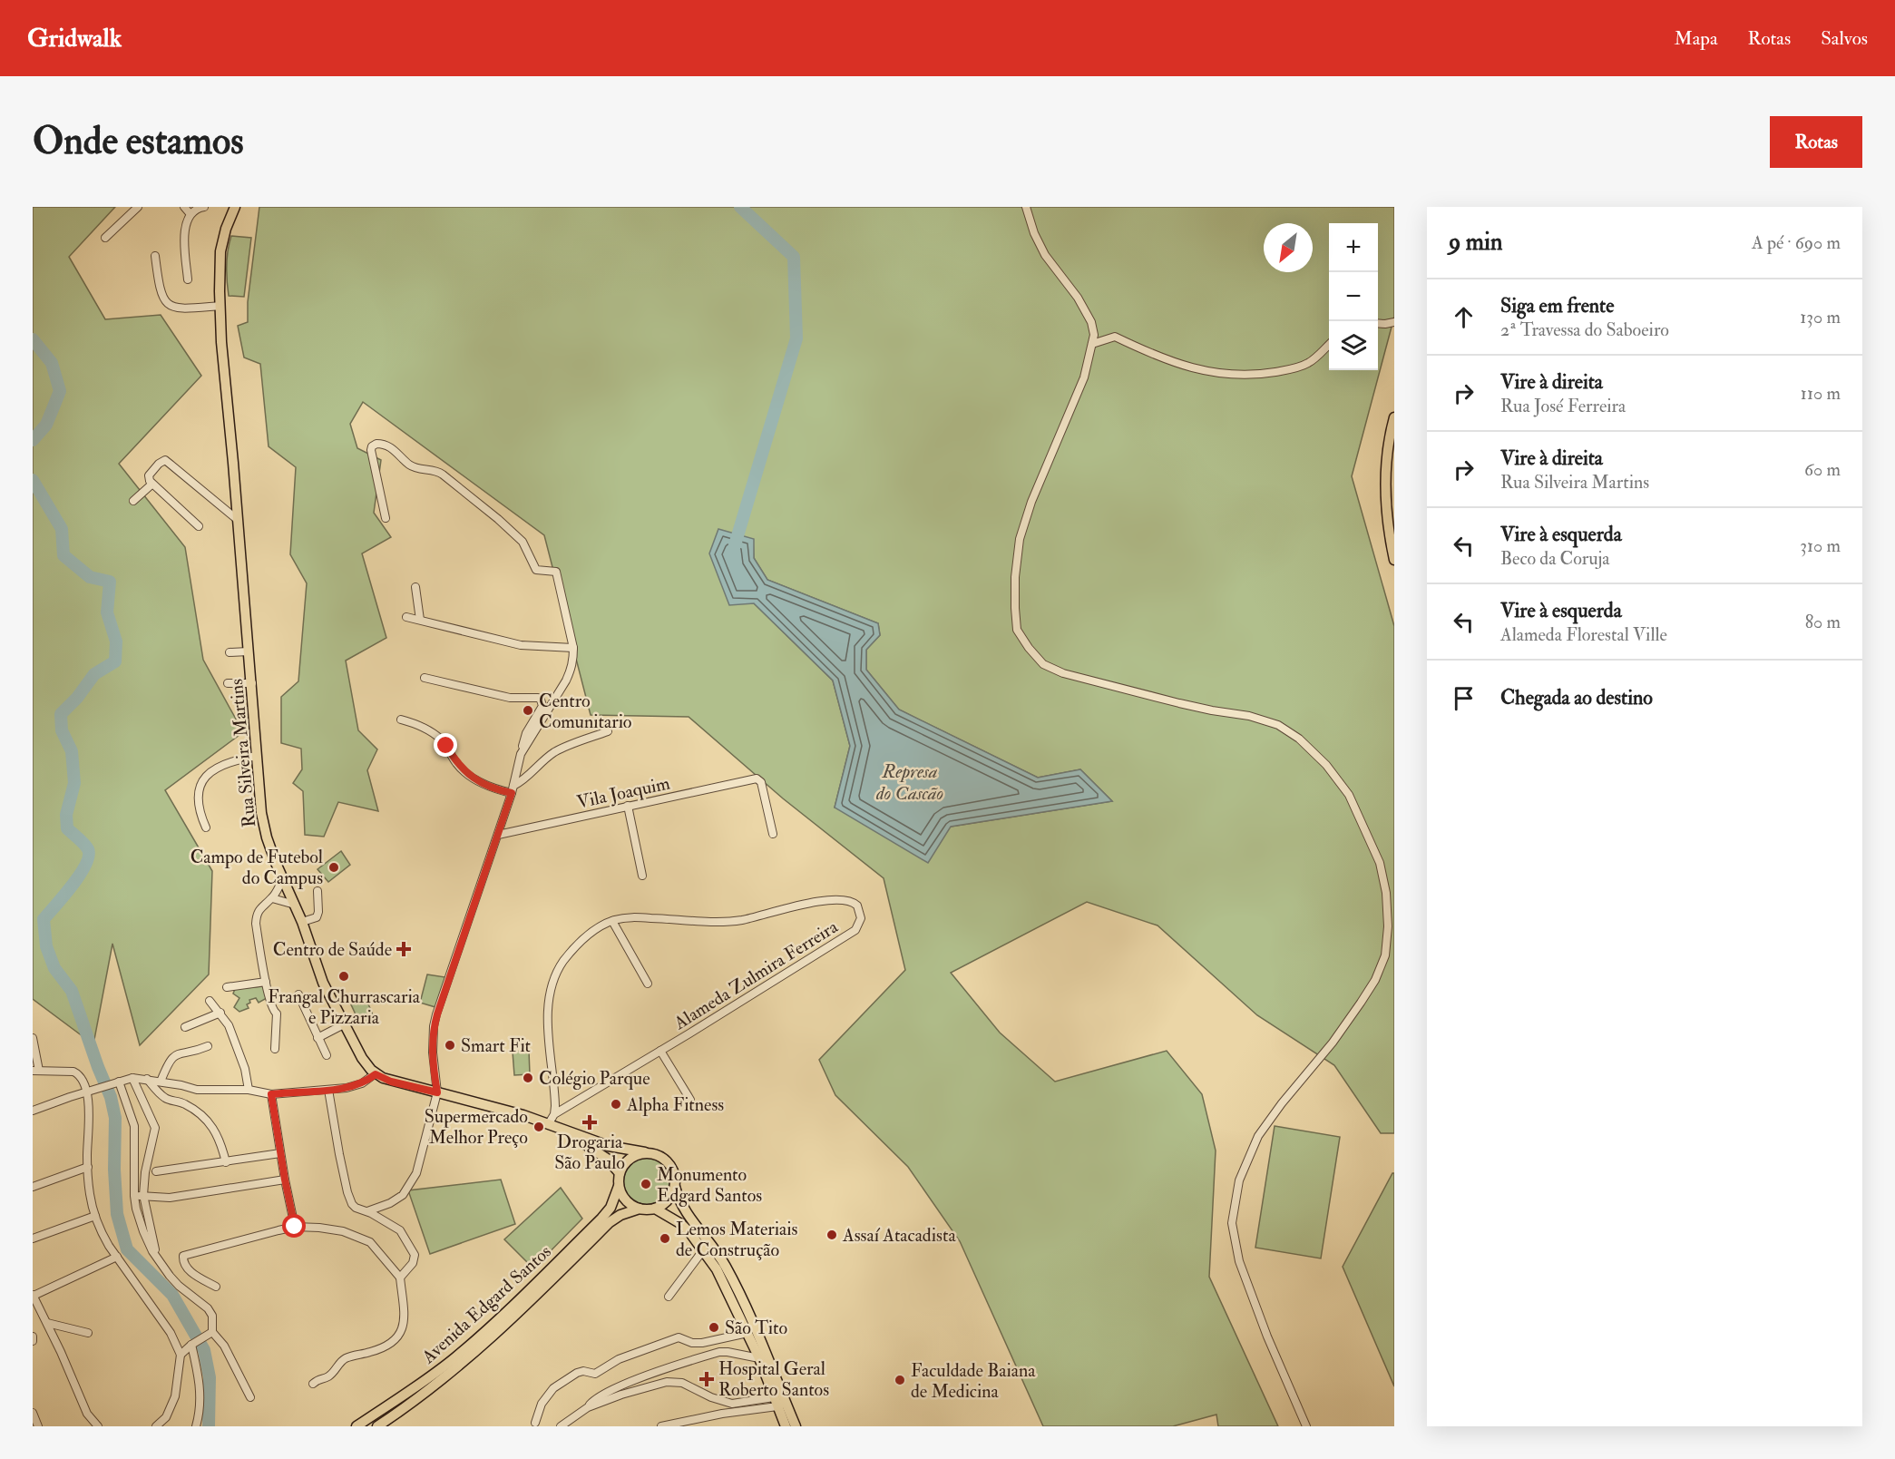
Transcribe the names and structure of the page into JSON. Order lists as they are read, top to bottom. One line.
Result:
{"streets":{"main road":["Rua Silveira Martins","Avenida Edgard Santos"],"street":["Vila Joaquim","Alameda Zulmira Ferreira"]},"water":["Represa do Cascão"],"places":{"other":["Centro Comunitario","Campo de Futebol do Campus","Frangal Churrascaria e Pizzaria","Smart Fit","Colégio Parque","Alpha Fitness","Supermercado Melhor Preço","Monumento Edgard Santos","Assaí Atacadista","Lemos Materiais de Construção","São Tito","Faculdade Baiana de Medicina"],"health":["Centro de Saúde","Drogaria São Paulo","Hospital Geral Roberto Santos"]},"north":"bottom left","page":{"header":"Gridwalk","nav":["Mapa","Rotas","Salvos"],"buttons":"Rotas","title":"Onde estamos","heading":["9 min","A pé · 690 m"],"map_buttons":["+","−"],"list":[["Siga em frente","2ª Travessa do Saboeiro","130 m"],["Vire à direita","Rua José Ferreira","110 m"],["Vire à direita","Rua Silveira Martins","60 m"],["Vire à esquerda","Beco da Coruja","310 m"],["Vire à esquerda","Alameda Florestal Ville","80 m"],"Chegada ao destino"]}}
